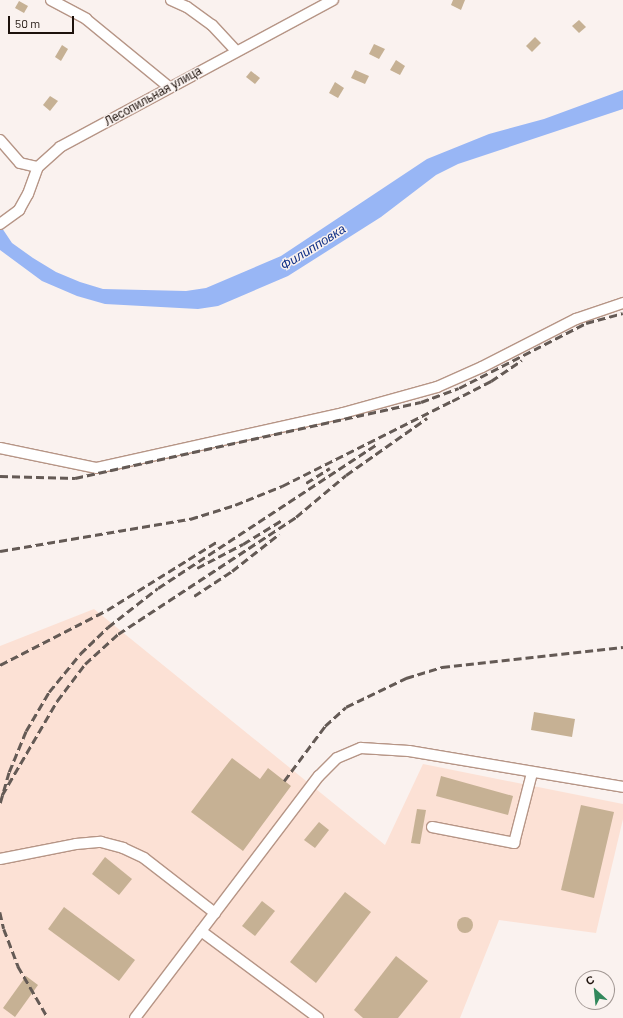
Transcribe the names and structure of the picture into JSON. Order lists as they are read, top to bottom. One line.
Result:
{"streets":{"street":["Лесопильная улица"]},"water":["Филипповка"],"scale_bar":"50 m","north":"top left"}
